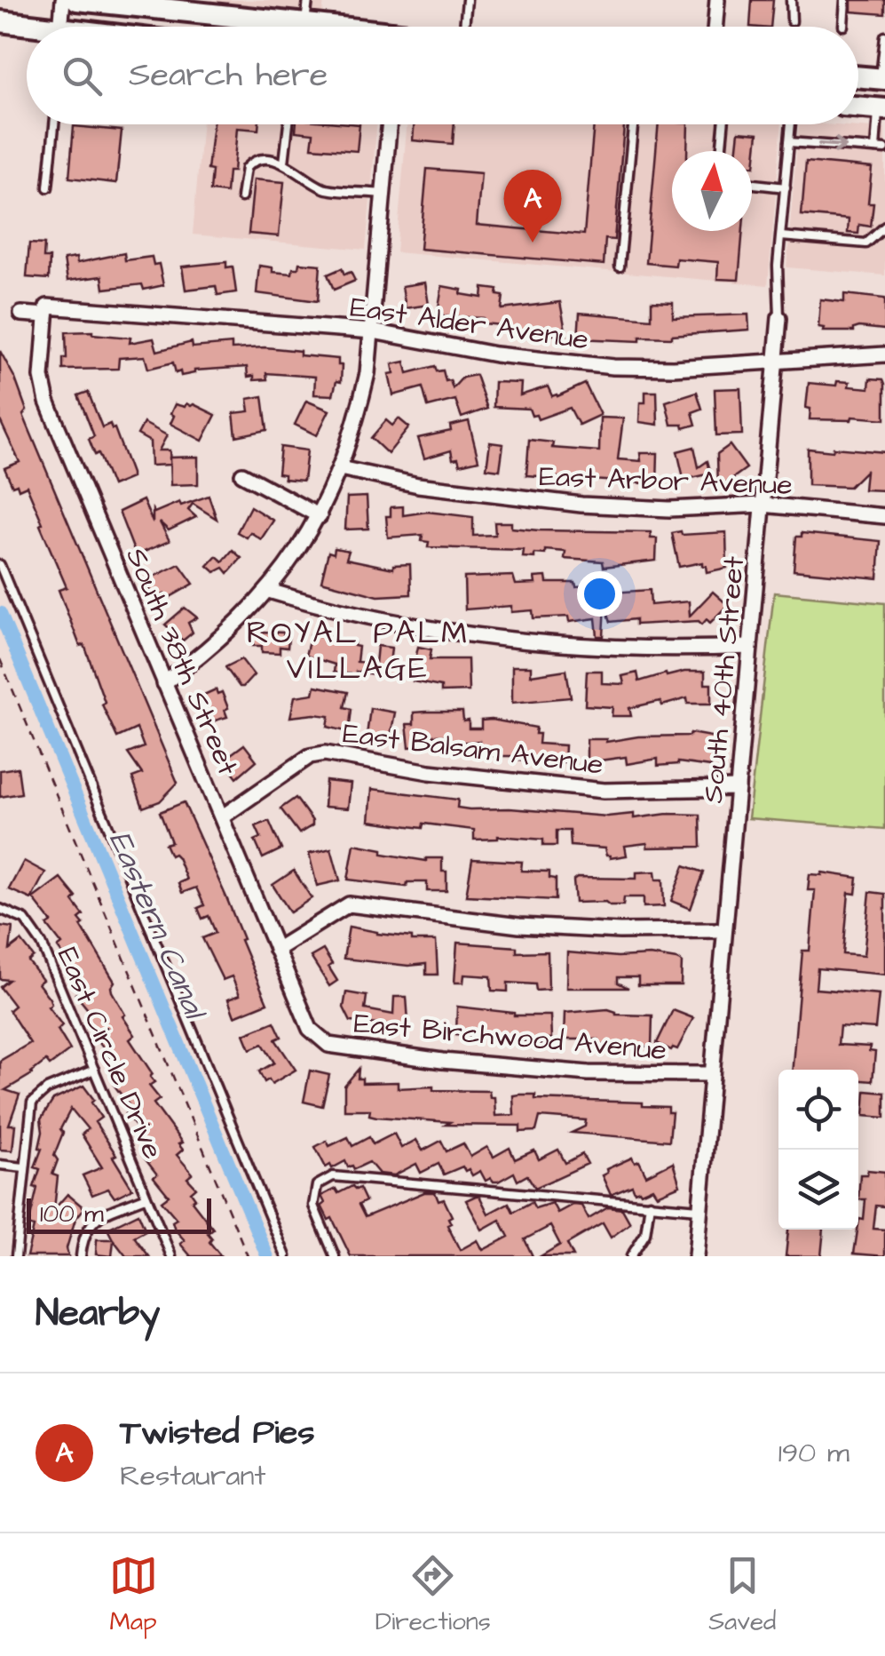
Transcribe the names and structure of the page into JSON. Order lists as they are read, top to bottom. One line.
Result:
{"streets":{"street":["East Alder Avenue","East Arbor Avenue","South 38th Street","South 40th Street","East Balsam Avenue","East Birchwood Avenue"],"lane":["East Circle Drive"]},"crossings":[["East Alder Avenue","South 38th Street"],["East Alder Avenue","South 40th Street"],["East Arbor Avenue","South 40th Street"],["South 38th Street","East Balsam Avenue"],["South 38th Street","East Birchwood Avenue"],["South 40th Street","East Balsam Avenue"],["South 40th Street","East Birchwood Avenue"]],"districts":["ROYAL PALM VILLAGE"],"water":["Eastern Canal"],"scale_bar":"100 m","north":"top","page":{"search":"Search here","pins":"A","scale":"100 m","heading":"Nearby","list":[{"mark":"A","name":"Twisted Pies","note":"Restaurant","value":"190 m"}],"nav":["Map","Directions","Saved"]}}
